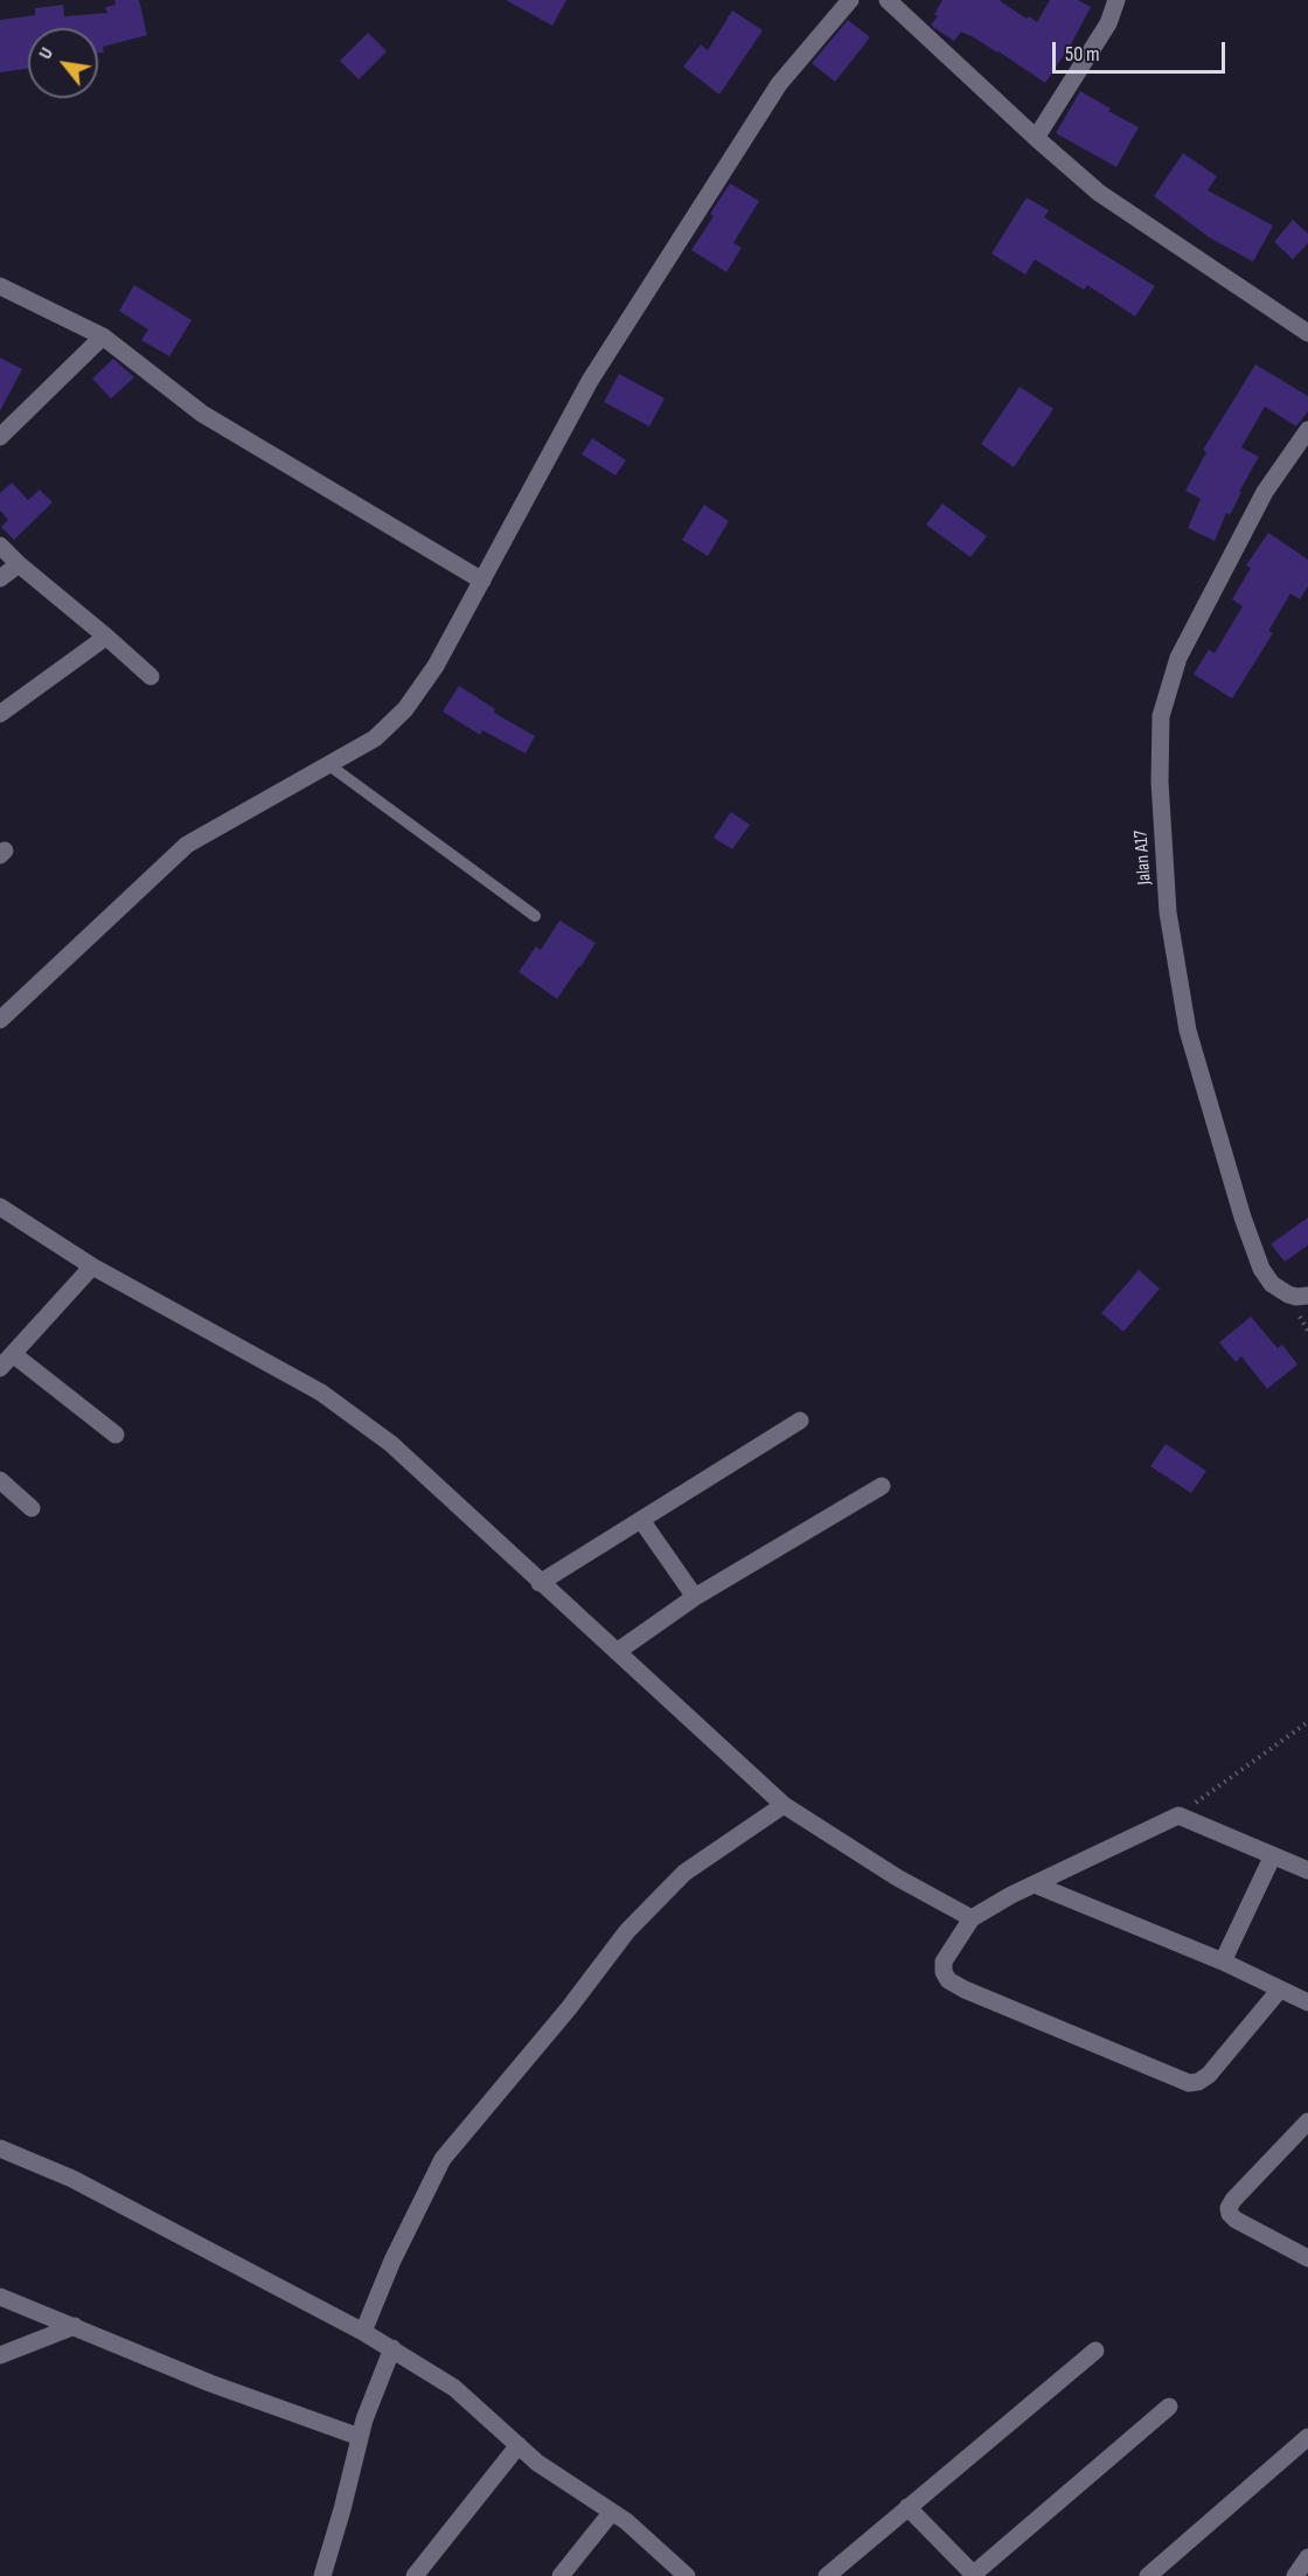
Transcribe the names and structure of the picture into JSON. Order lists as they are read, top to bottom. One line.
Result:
{"streets":{"street":["Jalan A17"]},"scale_bar":"50 m","north":"top left"}
